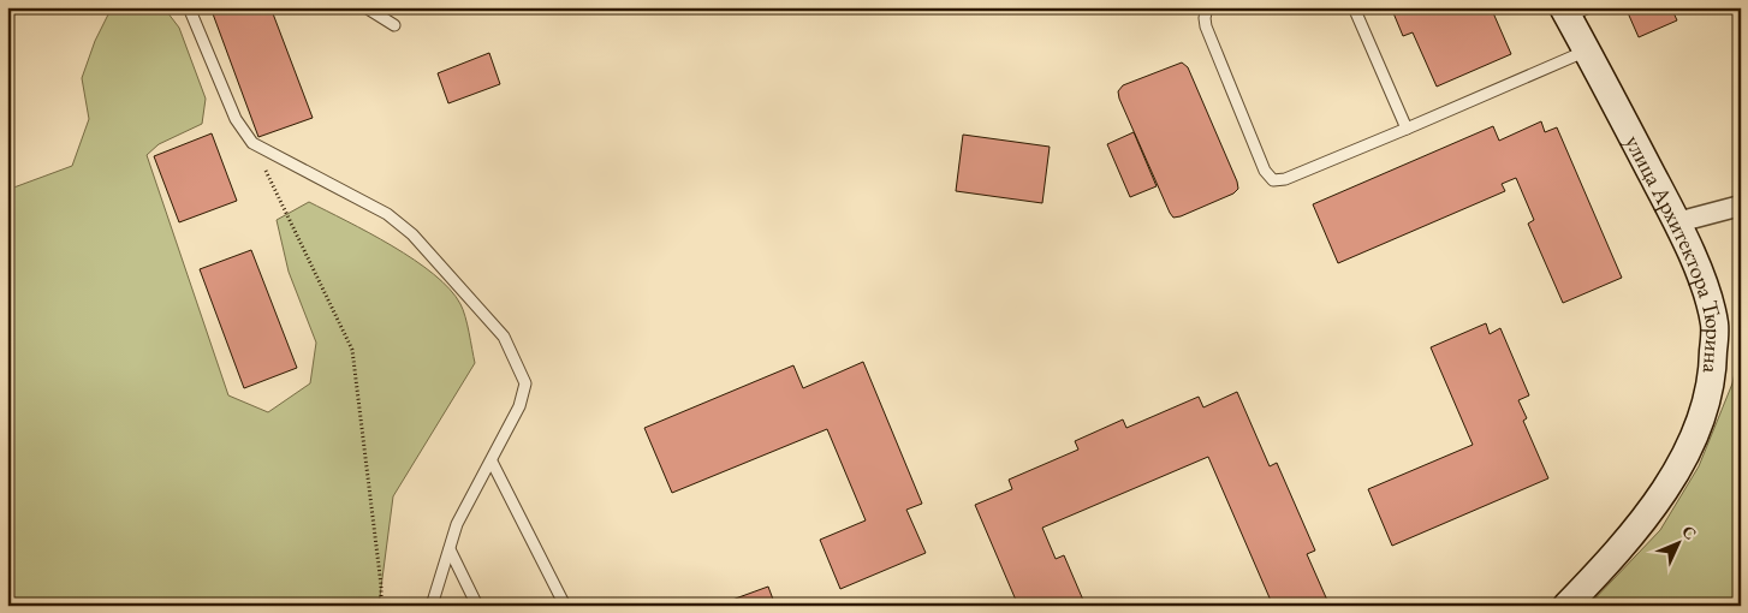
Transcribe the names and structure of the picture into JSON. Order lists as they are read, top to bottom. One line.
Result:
{"streets":{"street":["улица Архитектора Тюрина"]},"north":"top right"}
